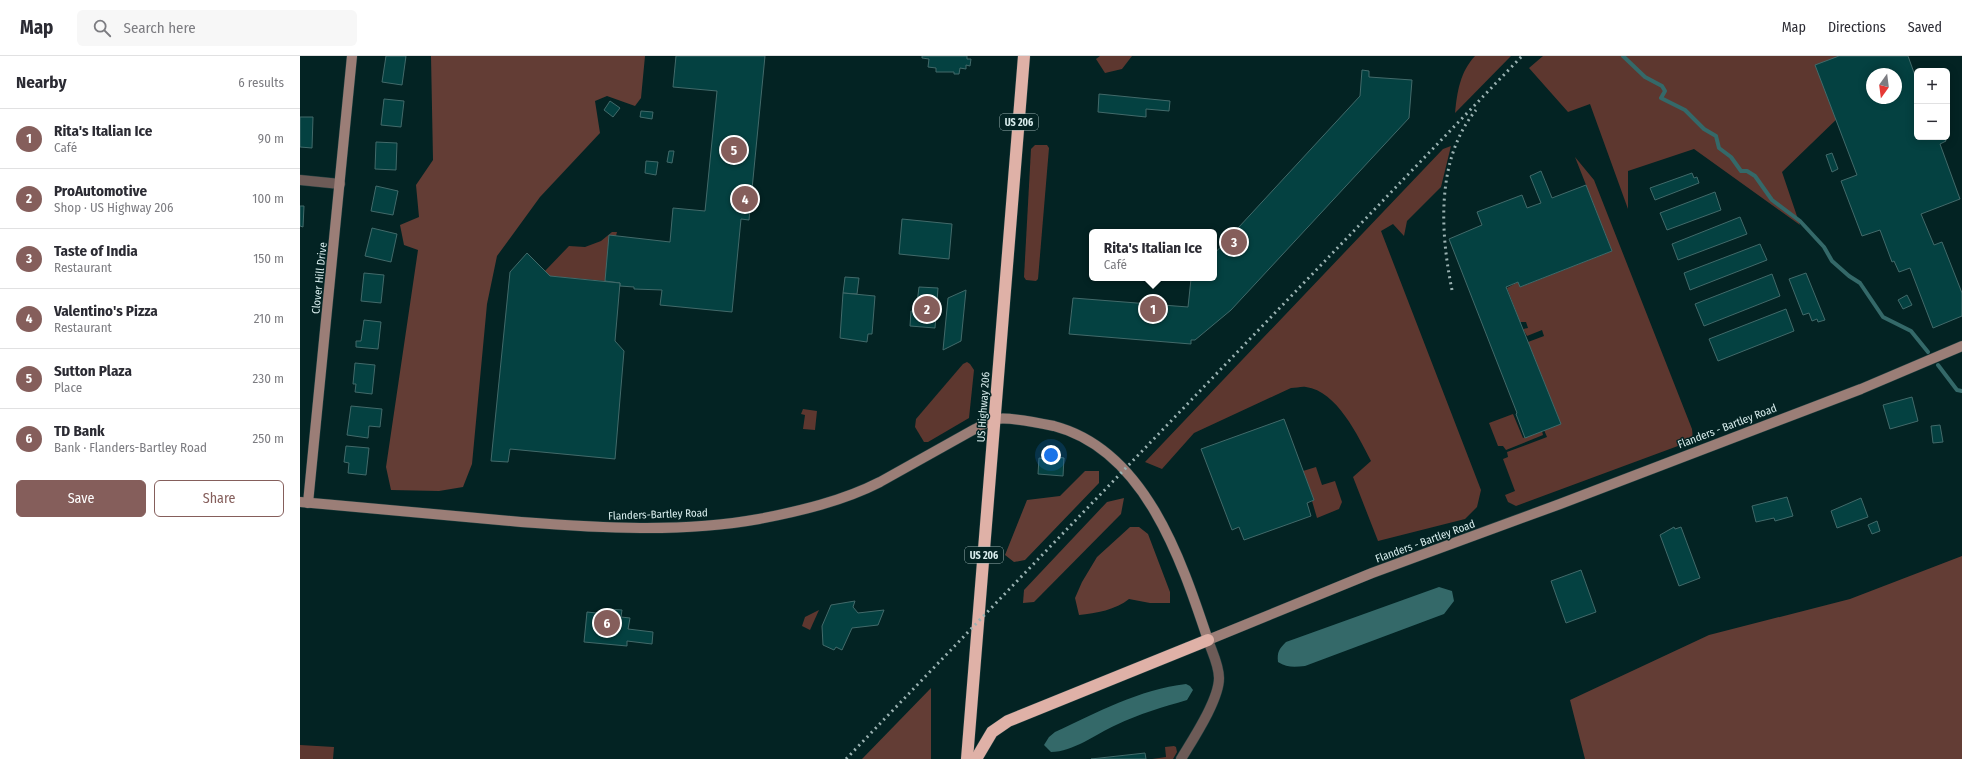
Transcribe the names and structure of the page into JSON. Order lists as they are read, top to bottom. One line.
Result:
{"streets":{"highway":["US 206","US Highway 206"],"street":["Clover Hill Drive","Flanders - Bartley Road","Flanders-Bartley Road"]},"crossings":[["Clover Hill Drive","Flanders-Bartley Road"],["US Highway 206","Flanders-Bartley Road"]],"north":"bottom","page":{"header":"Map","search":"Search here","nav":["Map","Directions","Saved"],"heading":["Nearby","6 results"],"map_buttons":["+","−"],"list":[{"mark":"1","name":"Rita's Italian Ice","note":"Café","value":"90 m"},{"mark":"2","name":"ProAutomotive","note":"Shop · US Highway 206","value":"100 m"},{"mark":"3","name":"Taste of India","note":"Restaurant","value":"150 m"},{"mark":"4","name":"Valentino's Pizza","note":"Restaurant","value":"210 m"},{"mark":"5","name":"Sutton Plaza","note":"Place","value":"230 m"},{"mark":"6","name":"TD Bank","note":"Bank · Flanders-Bartley Road","value":"250 m"}],"pins":["5","4","3","1","2","6"],"popup":["Rita's Italian Ice","Café"],"buttons":["Save","Share"]}}
